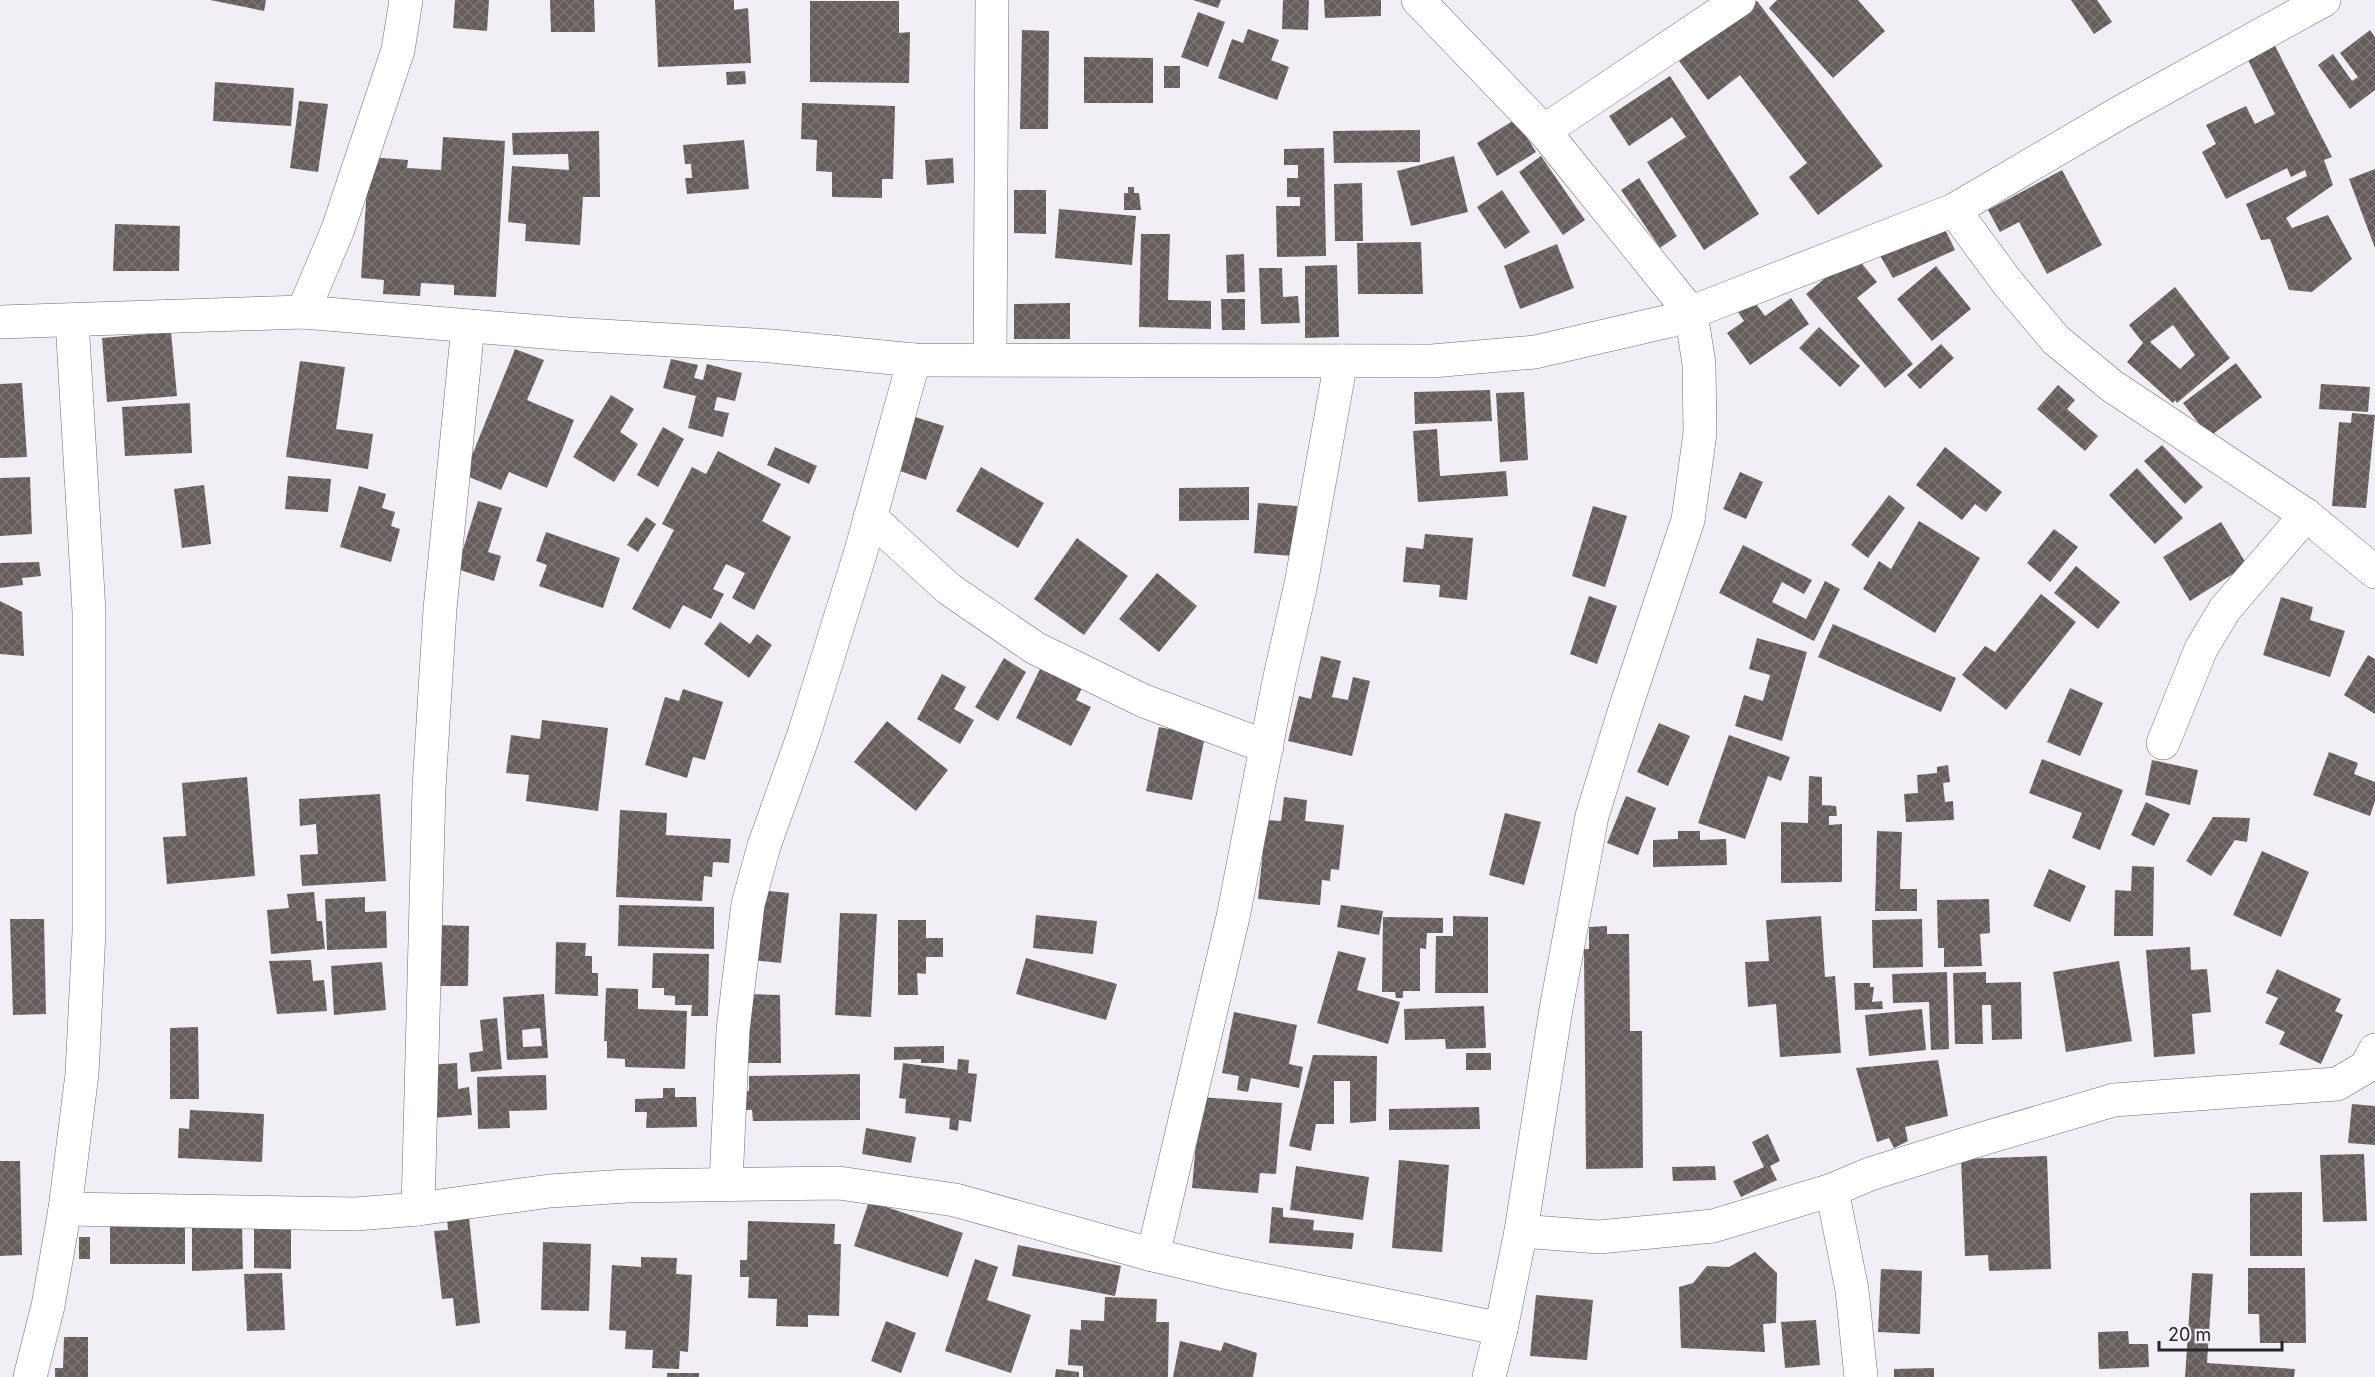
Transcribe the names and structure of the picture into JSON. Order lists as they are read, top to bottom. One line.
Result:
{"scale_bar":"20 m"}
